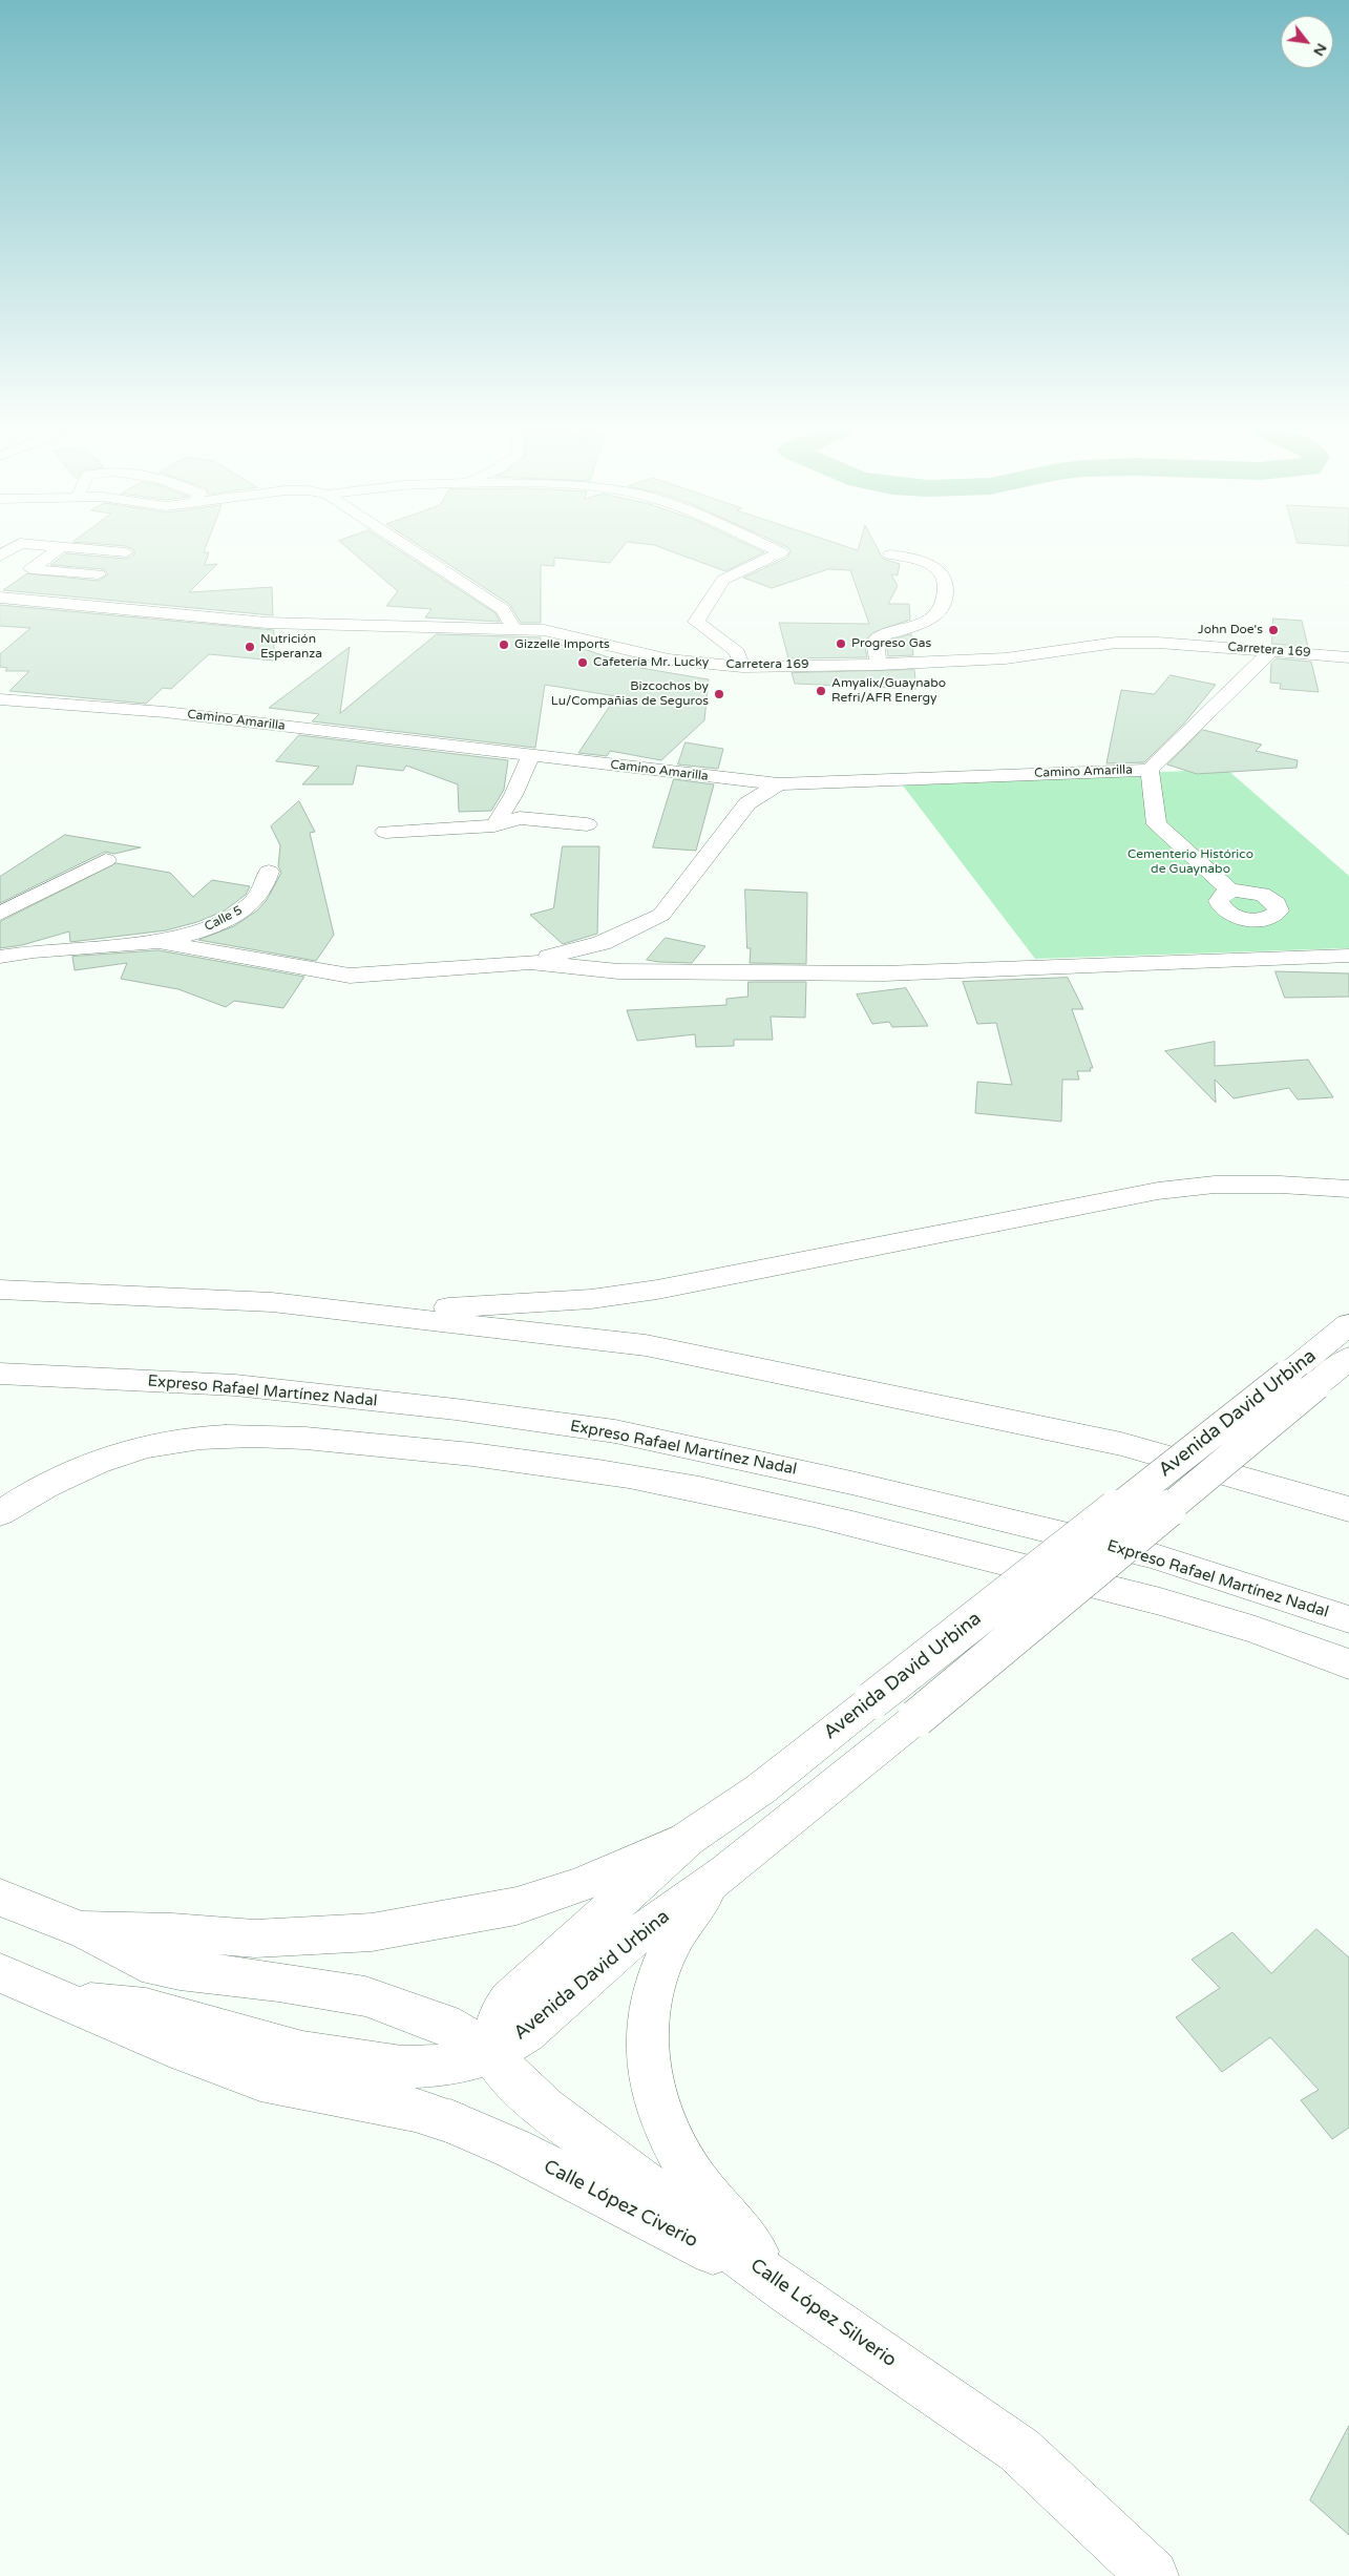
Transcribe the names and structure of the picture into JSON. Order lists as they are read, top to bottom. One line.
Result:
{"streets":{"main road":["Carretera 169","Camino Amarilla","Calle 5","Expreso Rafael Martínez Nadal","Avenida David Urbina","Calle López Civerio","Calle López Silverio"]},"crossings":[["Carretera 169","Camino Amarilla"],["Avenida David Urbina","Calle López Silverio"],["Calle López Civerio","Calle López Silverio"]],"parks":["Cementerio Histórico de Guaynabo"],"places":["John Doe's","Progreso Gas","Gizzelle Imports","Nutrición Esperanza","Cafetería Mr. Lucky","Amyalix/Guaynabo Refri/AFR Energy","Bizcochos by Lu/Compañias de Seguros"],"north":"bottom right"}
